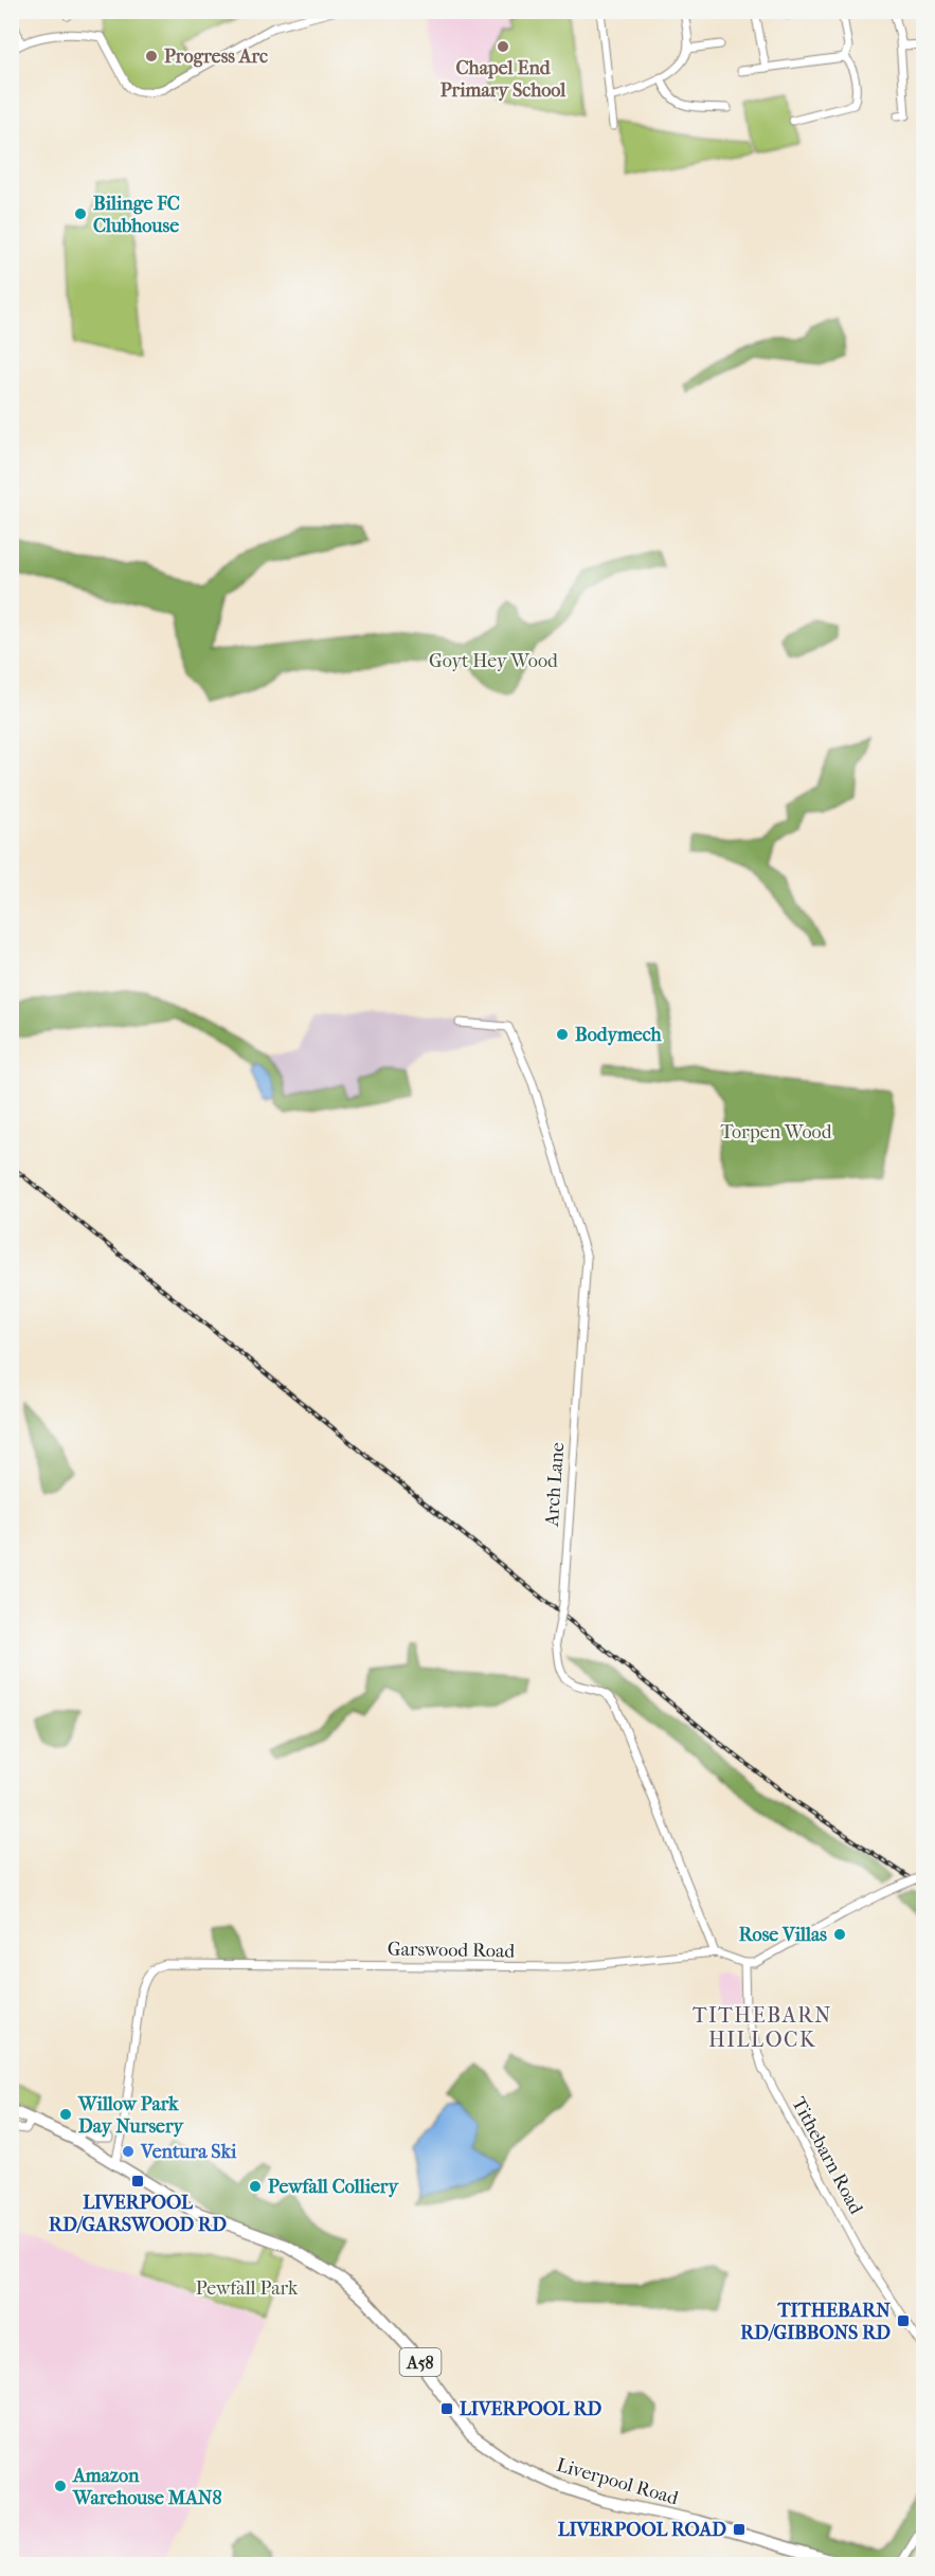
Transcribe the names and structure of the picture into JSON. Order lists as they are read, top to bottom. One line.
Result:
{"streets":{"highway":["A58","Liverpool Road"],"street":["Arch Lane","Garswood Road","Tithebarn Road"]},"crossings":[["Arch Lane","Garswood Road"],["Garswood Road","Tithebarn Road"],["Garswood Road","Liverpool Road"]],"districts":["TITHEBARN HILLOCK"],"parks":["Goyt Hey Wood","Torpen Wood","Pewfall Park"],"places":{"other":["Chapel End Primary School","Progress Arc","Bilinge FC Clubhouse","Bodymech","Rose Villas","Willow Park Day Nursery","Ventura Ski","Pewfall Colliery","Amazon Warehouse MAN8"],"transit":["LIVERPOOL RD/GARSWOOD RD","TITHEBARN RD/GIBBONS RD","LIVERPOOL RD","LIVERPOOL ROAD"]}}
